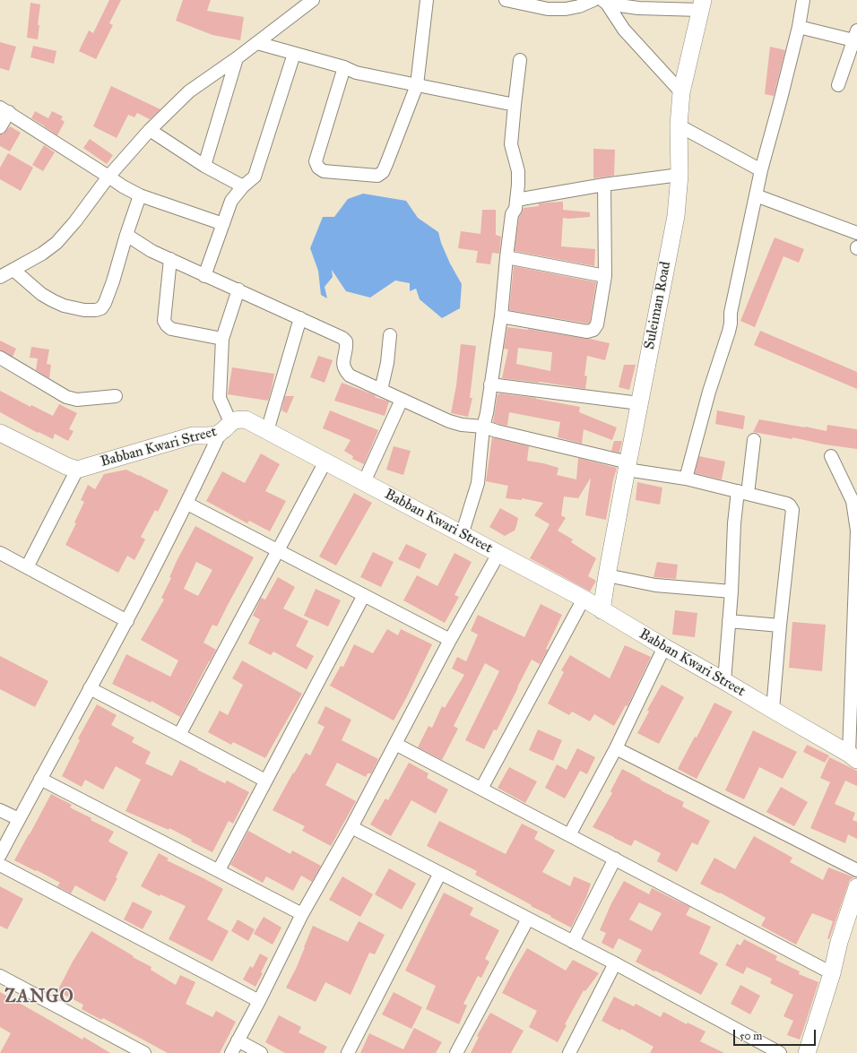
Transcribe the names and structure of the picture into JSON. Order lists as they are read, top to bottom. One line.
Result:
{"streets":{"street":["Suleiman Road","Babban Kwari Street"]},"crossings":[["Suleiman Road","Babban Kwari Street"]],"districts":["ZANGO"],"scale_bar":"50 m"}
